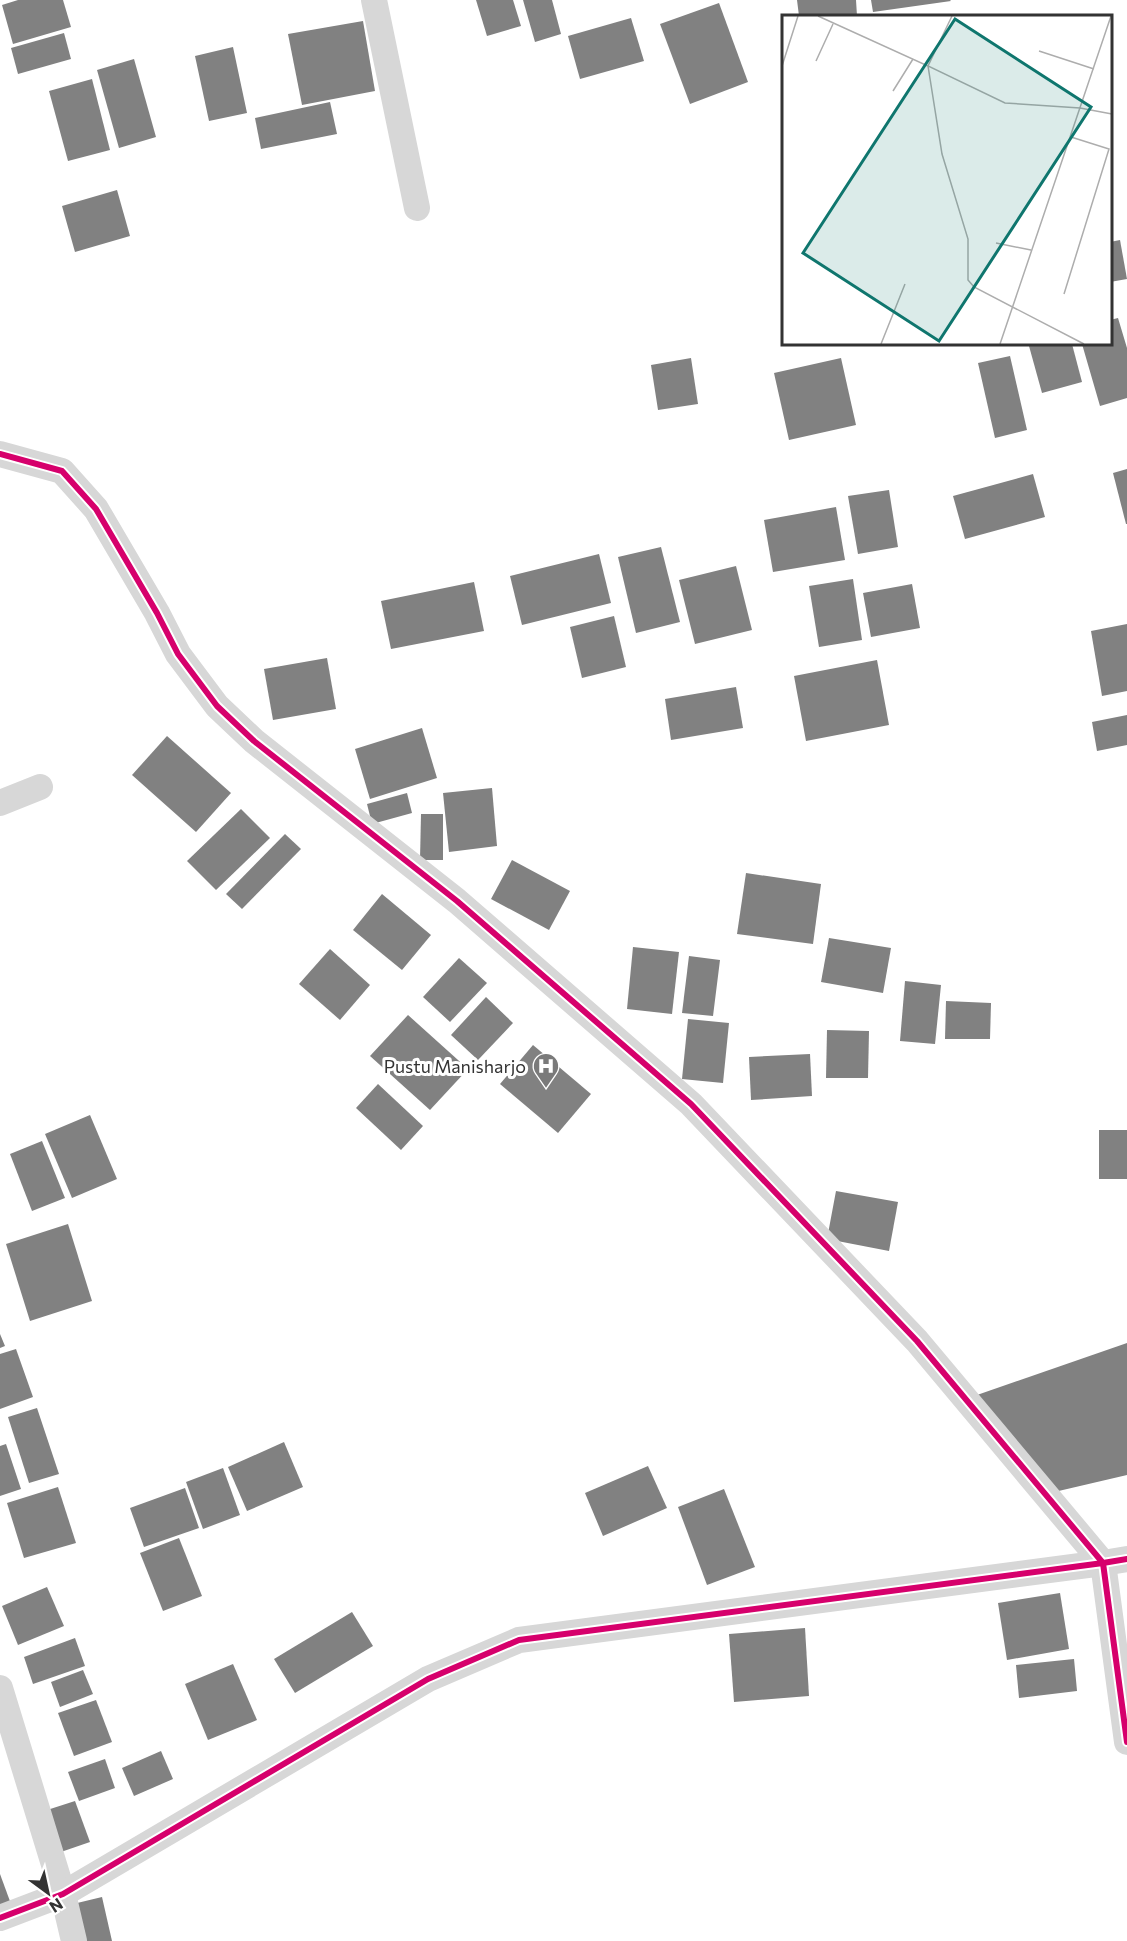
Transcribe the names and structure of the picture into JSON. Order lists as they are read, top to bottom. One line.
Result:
{"places":{"hospital":["Pustu Manisharjo"]},"north":"bottom right"}
